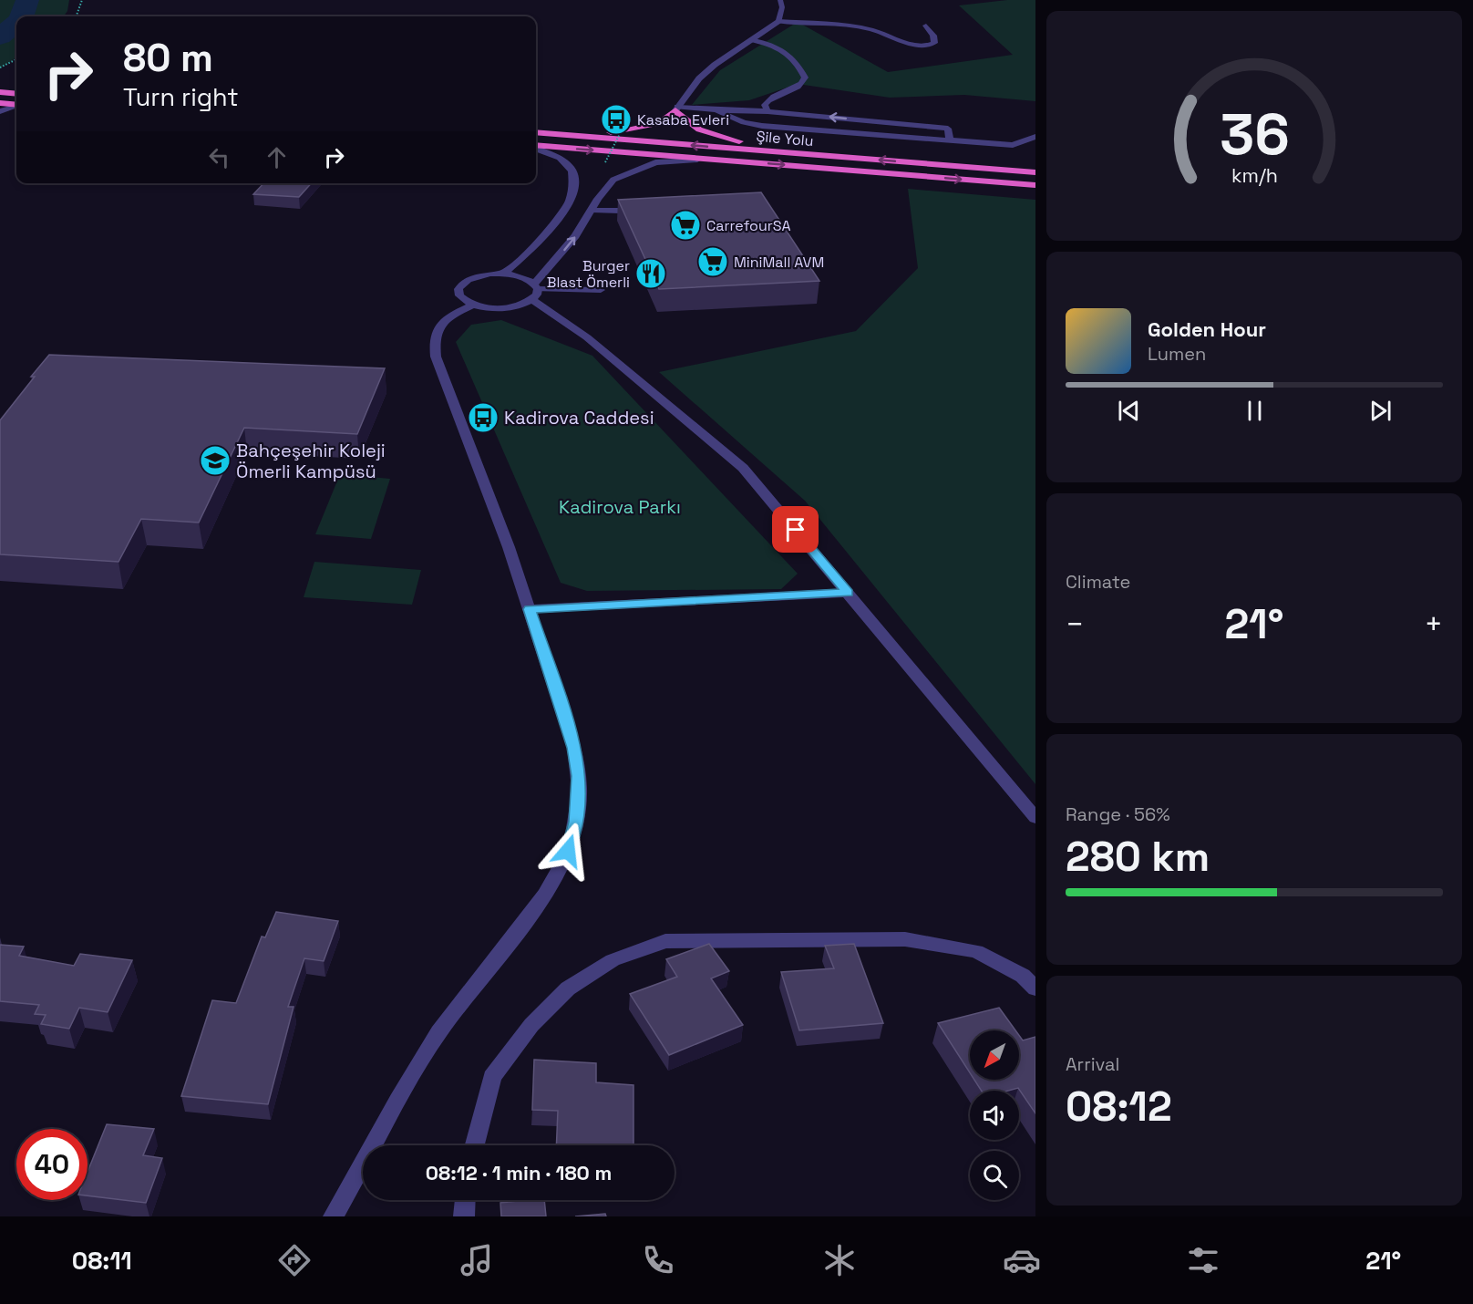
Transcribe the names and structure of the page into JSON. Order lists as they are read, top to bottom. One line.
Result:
{"streets":{"highway":["Şile Yolu"]},"parks":["Kadirova Parkı"],"places":{"bus stop":["Kasaba Evleri","Kadirova Caddesi"],"supermarket":["CarrefourSA","MiniMall AVM"],"restaurant":["Burger Blast Ömerli"],"school or university":["Bahçeşehir Koleji Ömerli Kampüsü"]},"north":"bottom left","page":{"turn":["80 m","Turn right"],"song":["Golden Hour","Lumen"],"tile":["Climate",["Range · 56%","280 km"],["Arrival","08:12"]],"heat":["−","21°","+"],"limit":"40","trip":"08:12 · 1 min · 180 m","tabs":["08:11","21°"],"gauge":["36","km/h"]}}
